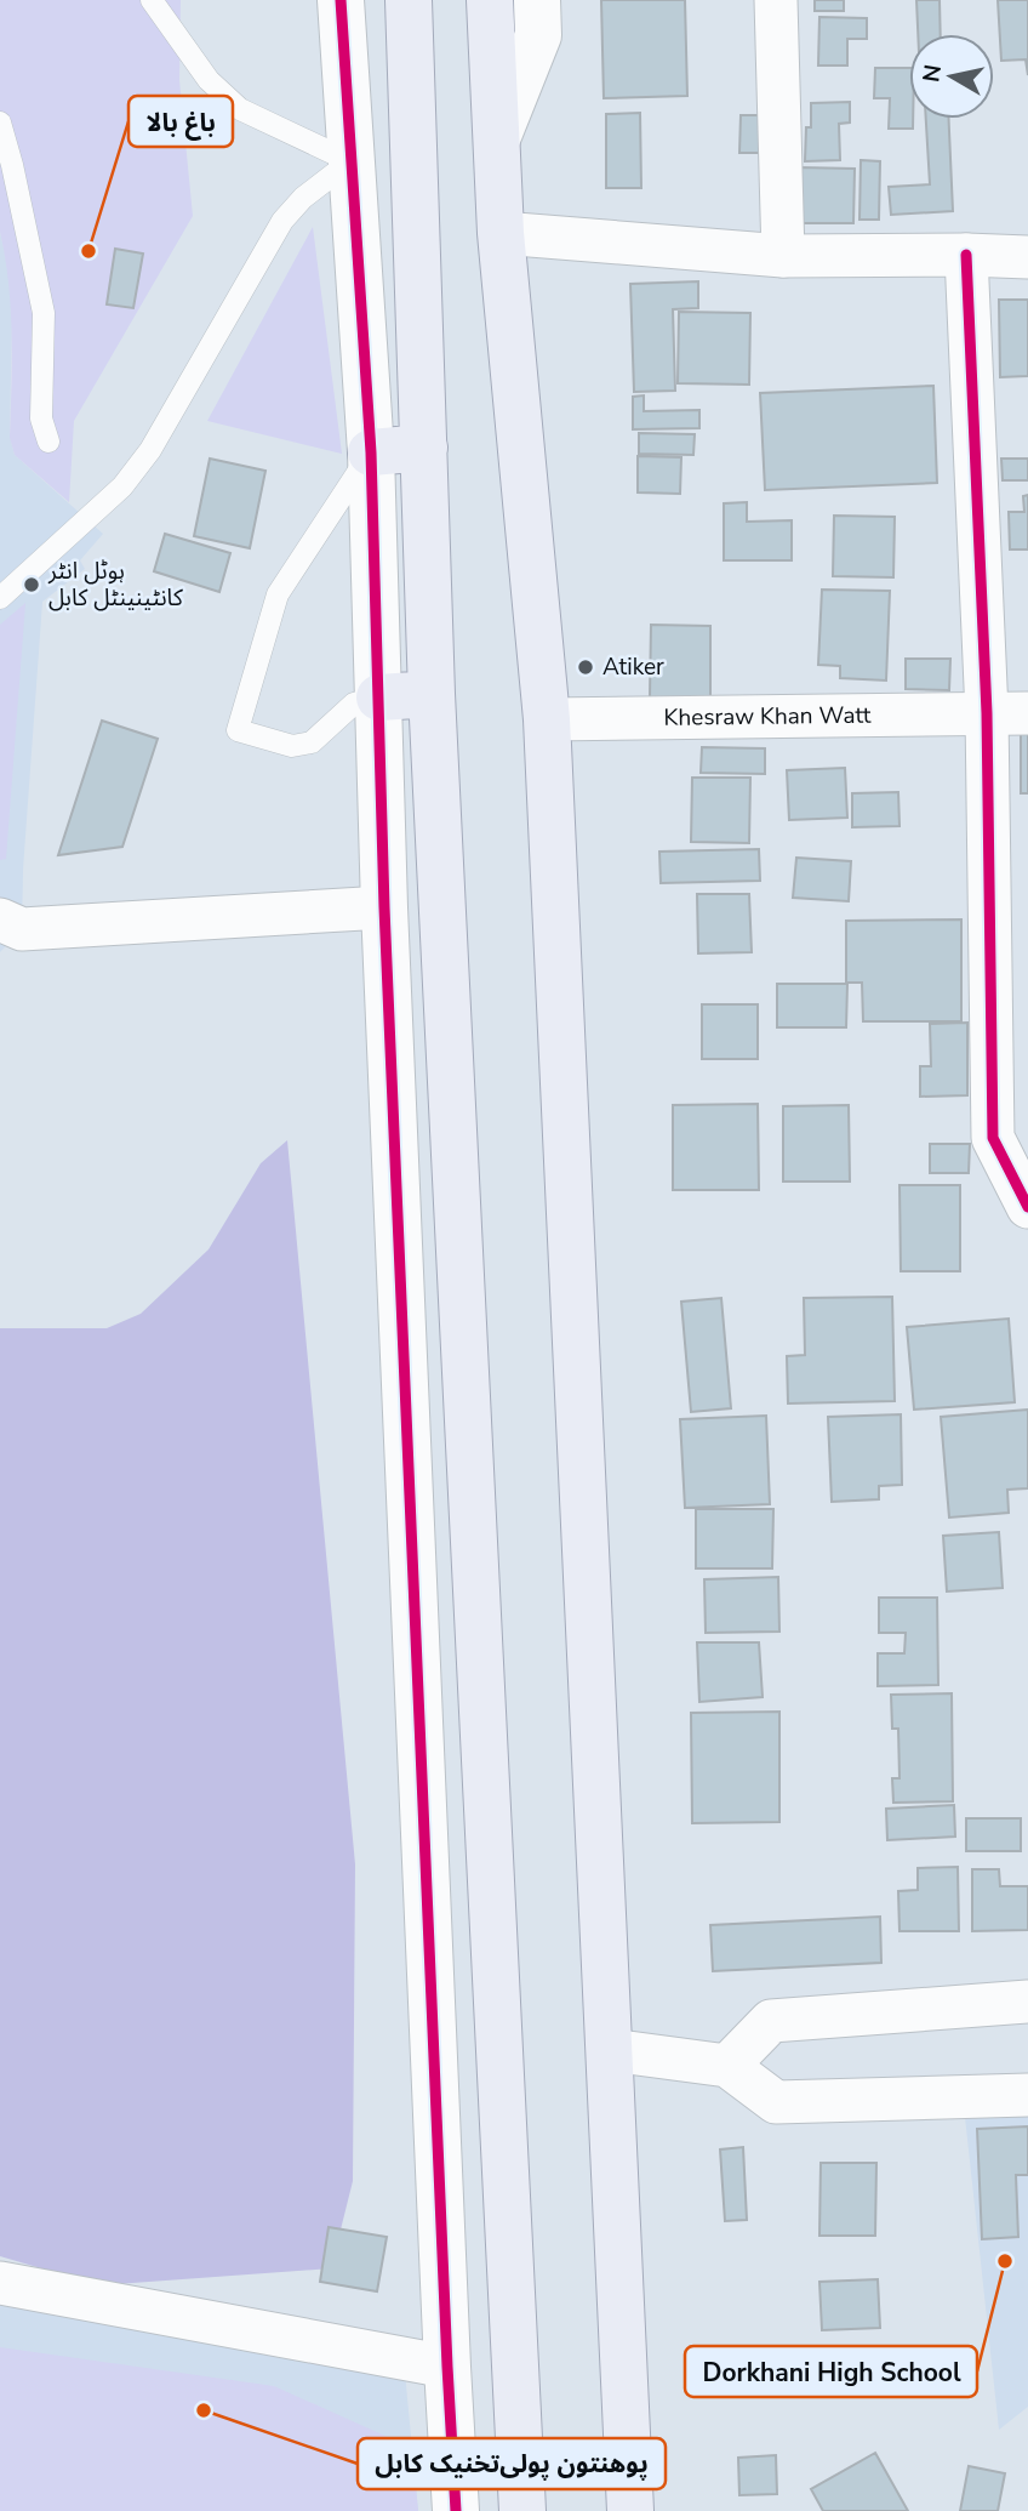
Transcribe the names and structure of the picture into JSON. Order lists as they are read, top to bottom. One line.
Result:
{"streets":{"street":["Khesraw Khan Watt"]},"places":["باغ بالا","ہوٹل انٹر کانٹینینٹل کابل","Atiker","Dorkhani High School","پوهنتون پولی‌تخنیک کابل"],"north":"left"}
